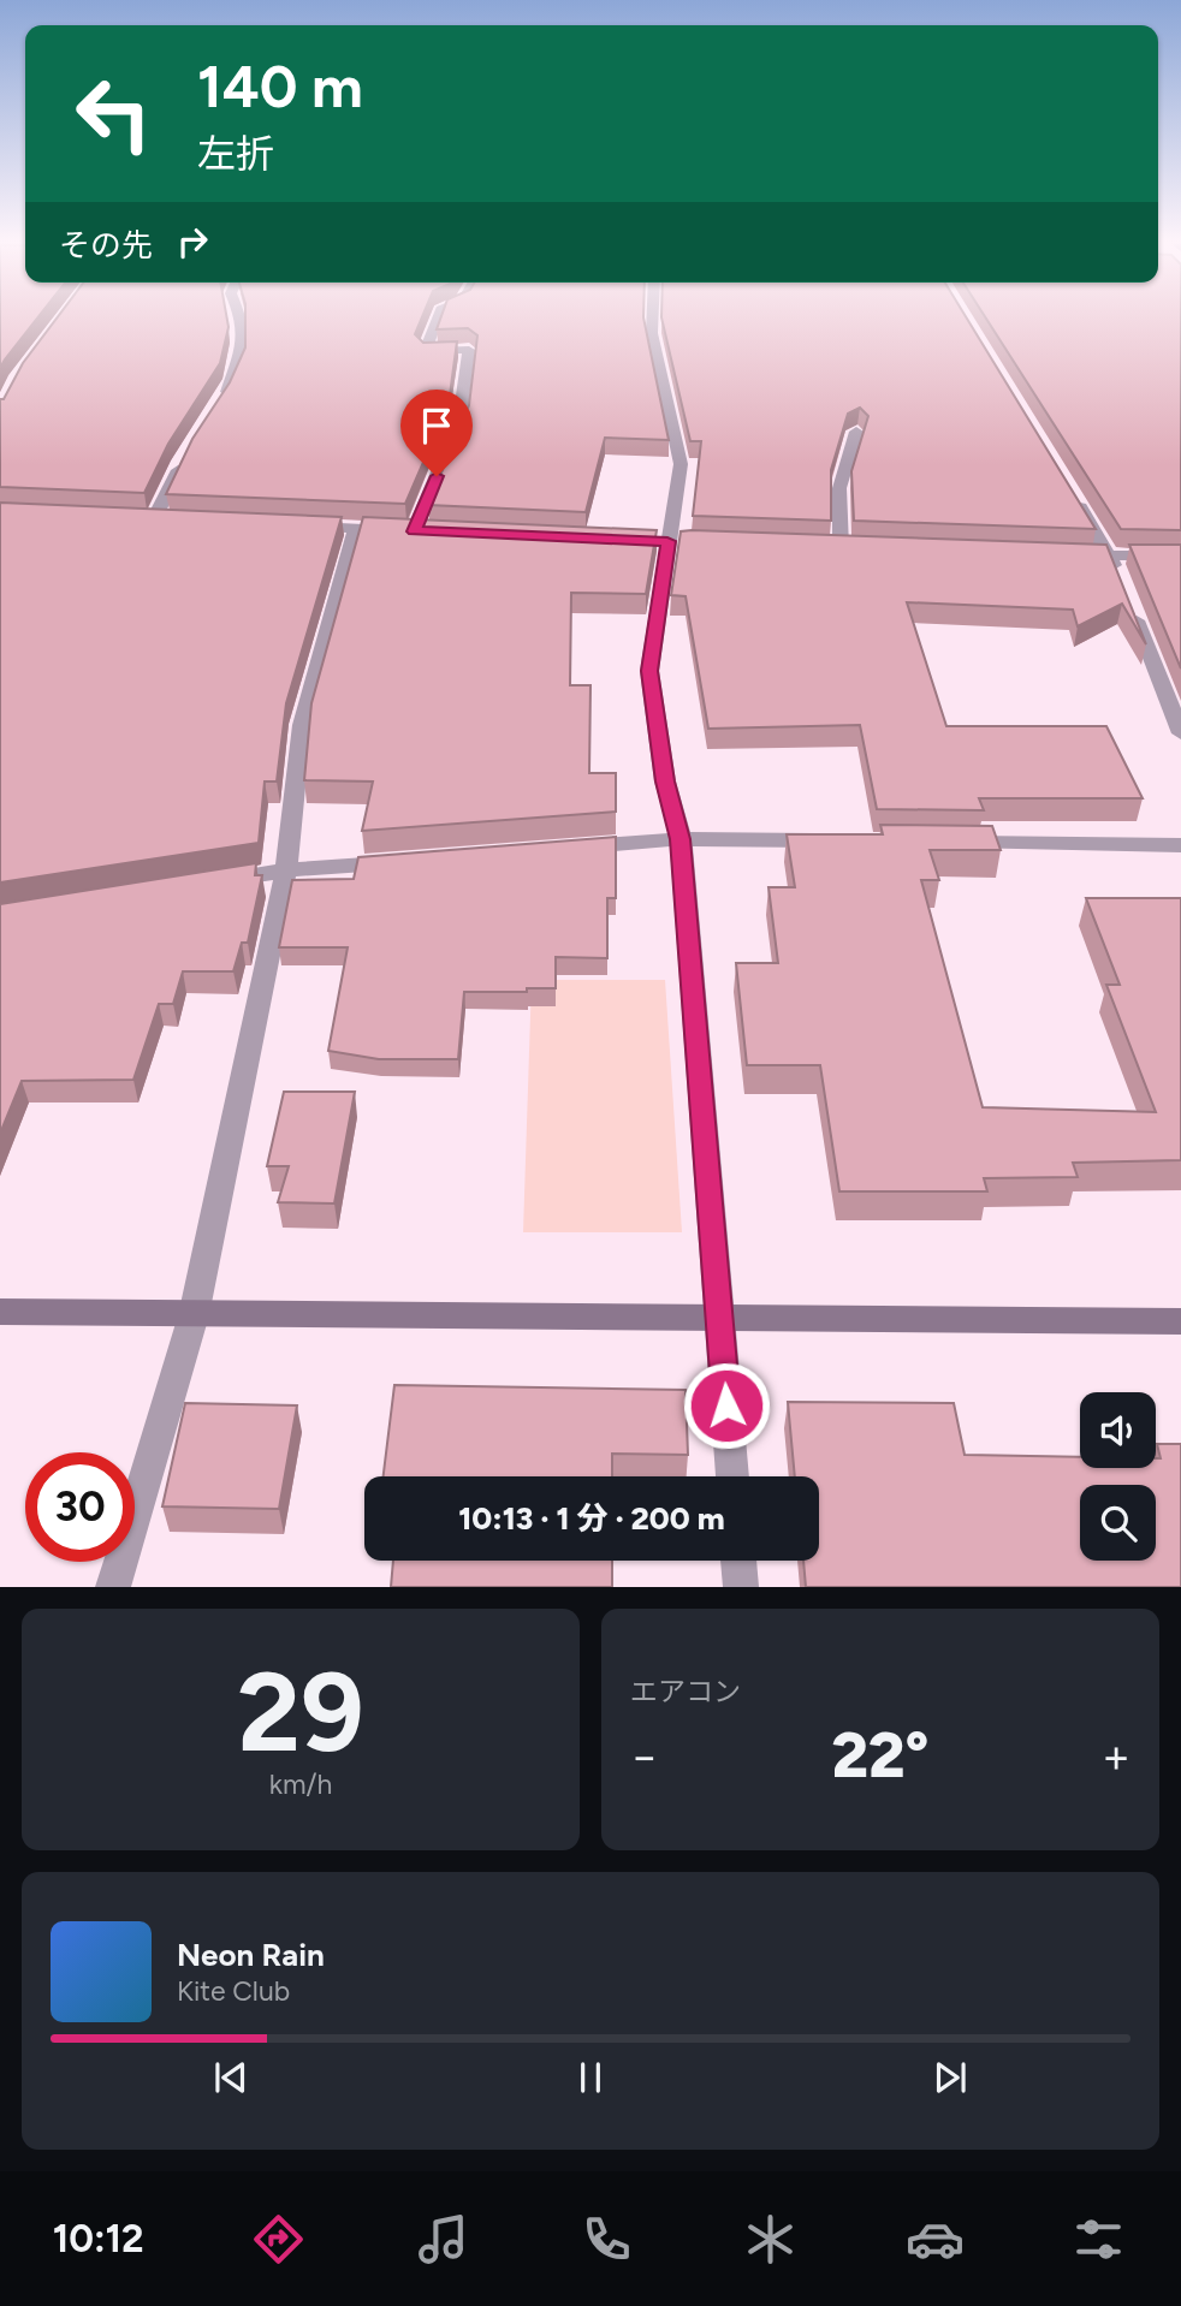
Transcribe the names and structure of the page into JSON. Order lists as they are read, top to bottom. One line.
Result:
{"page":{"turn":["140 m","左折"],"then":"その先","limit":"30","trip":"10:13 · 1 分 · 200 m","tile":[["29","km/h"],"エアコン"],"heat":["−","22°","+"],"song":["Neon Rain","Kite Club"],"tabs":"10:12"}}
